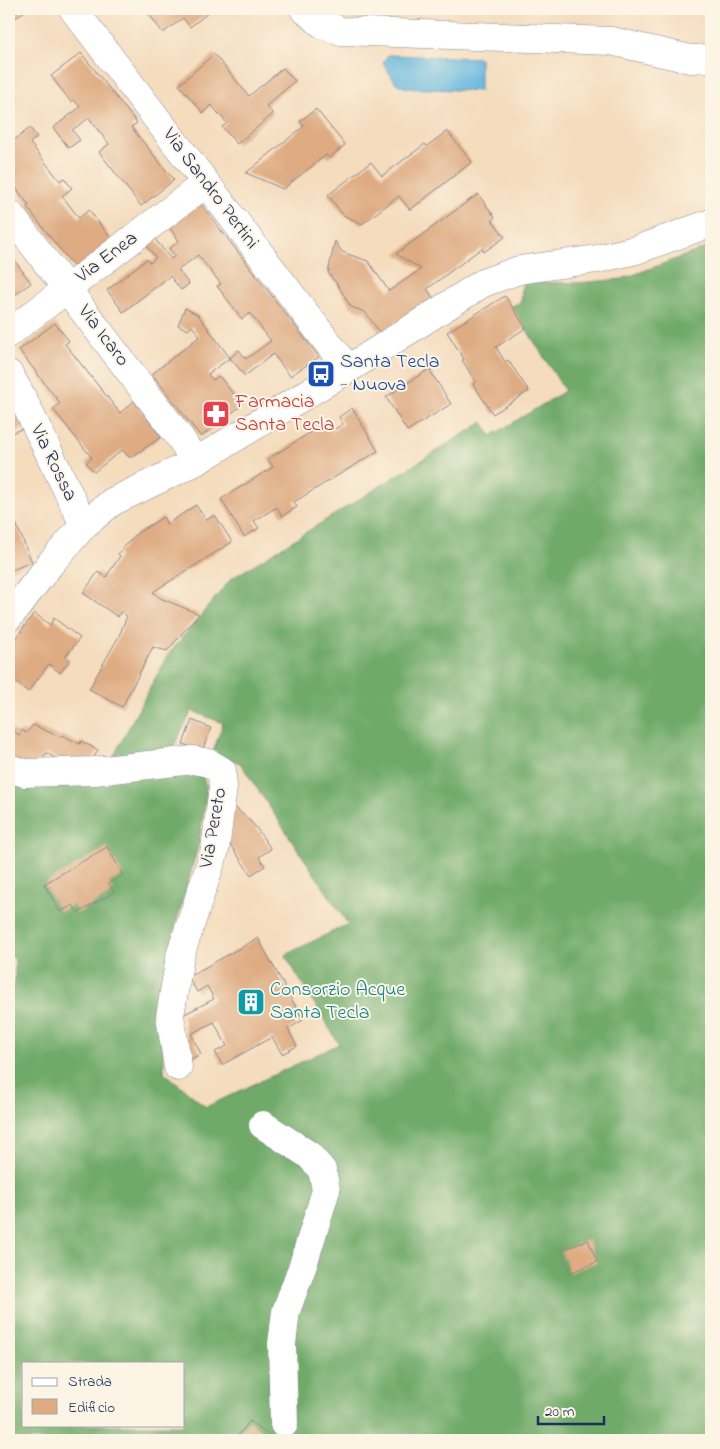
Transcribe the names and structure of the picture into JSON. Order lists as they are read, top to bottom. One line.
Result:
{"streets":{"street":["Via Sandro Pertini","Via Enea","Via Icaro","Via Rossa","Via Pereto"]},"crossings":[["Via Sandro Pertini","Via Enea"],["Via Enea","Via Icaro"]],"places":{"bus stop":["Santa Tecla - Nuova"],"pharmacy":["Farmacia Santa Tecla"],"building":["Consorzio Acque Santa Tecla"]},"legend":["Strada","Edificio"],"scale_bar":"20 m"}
